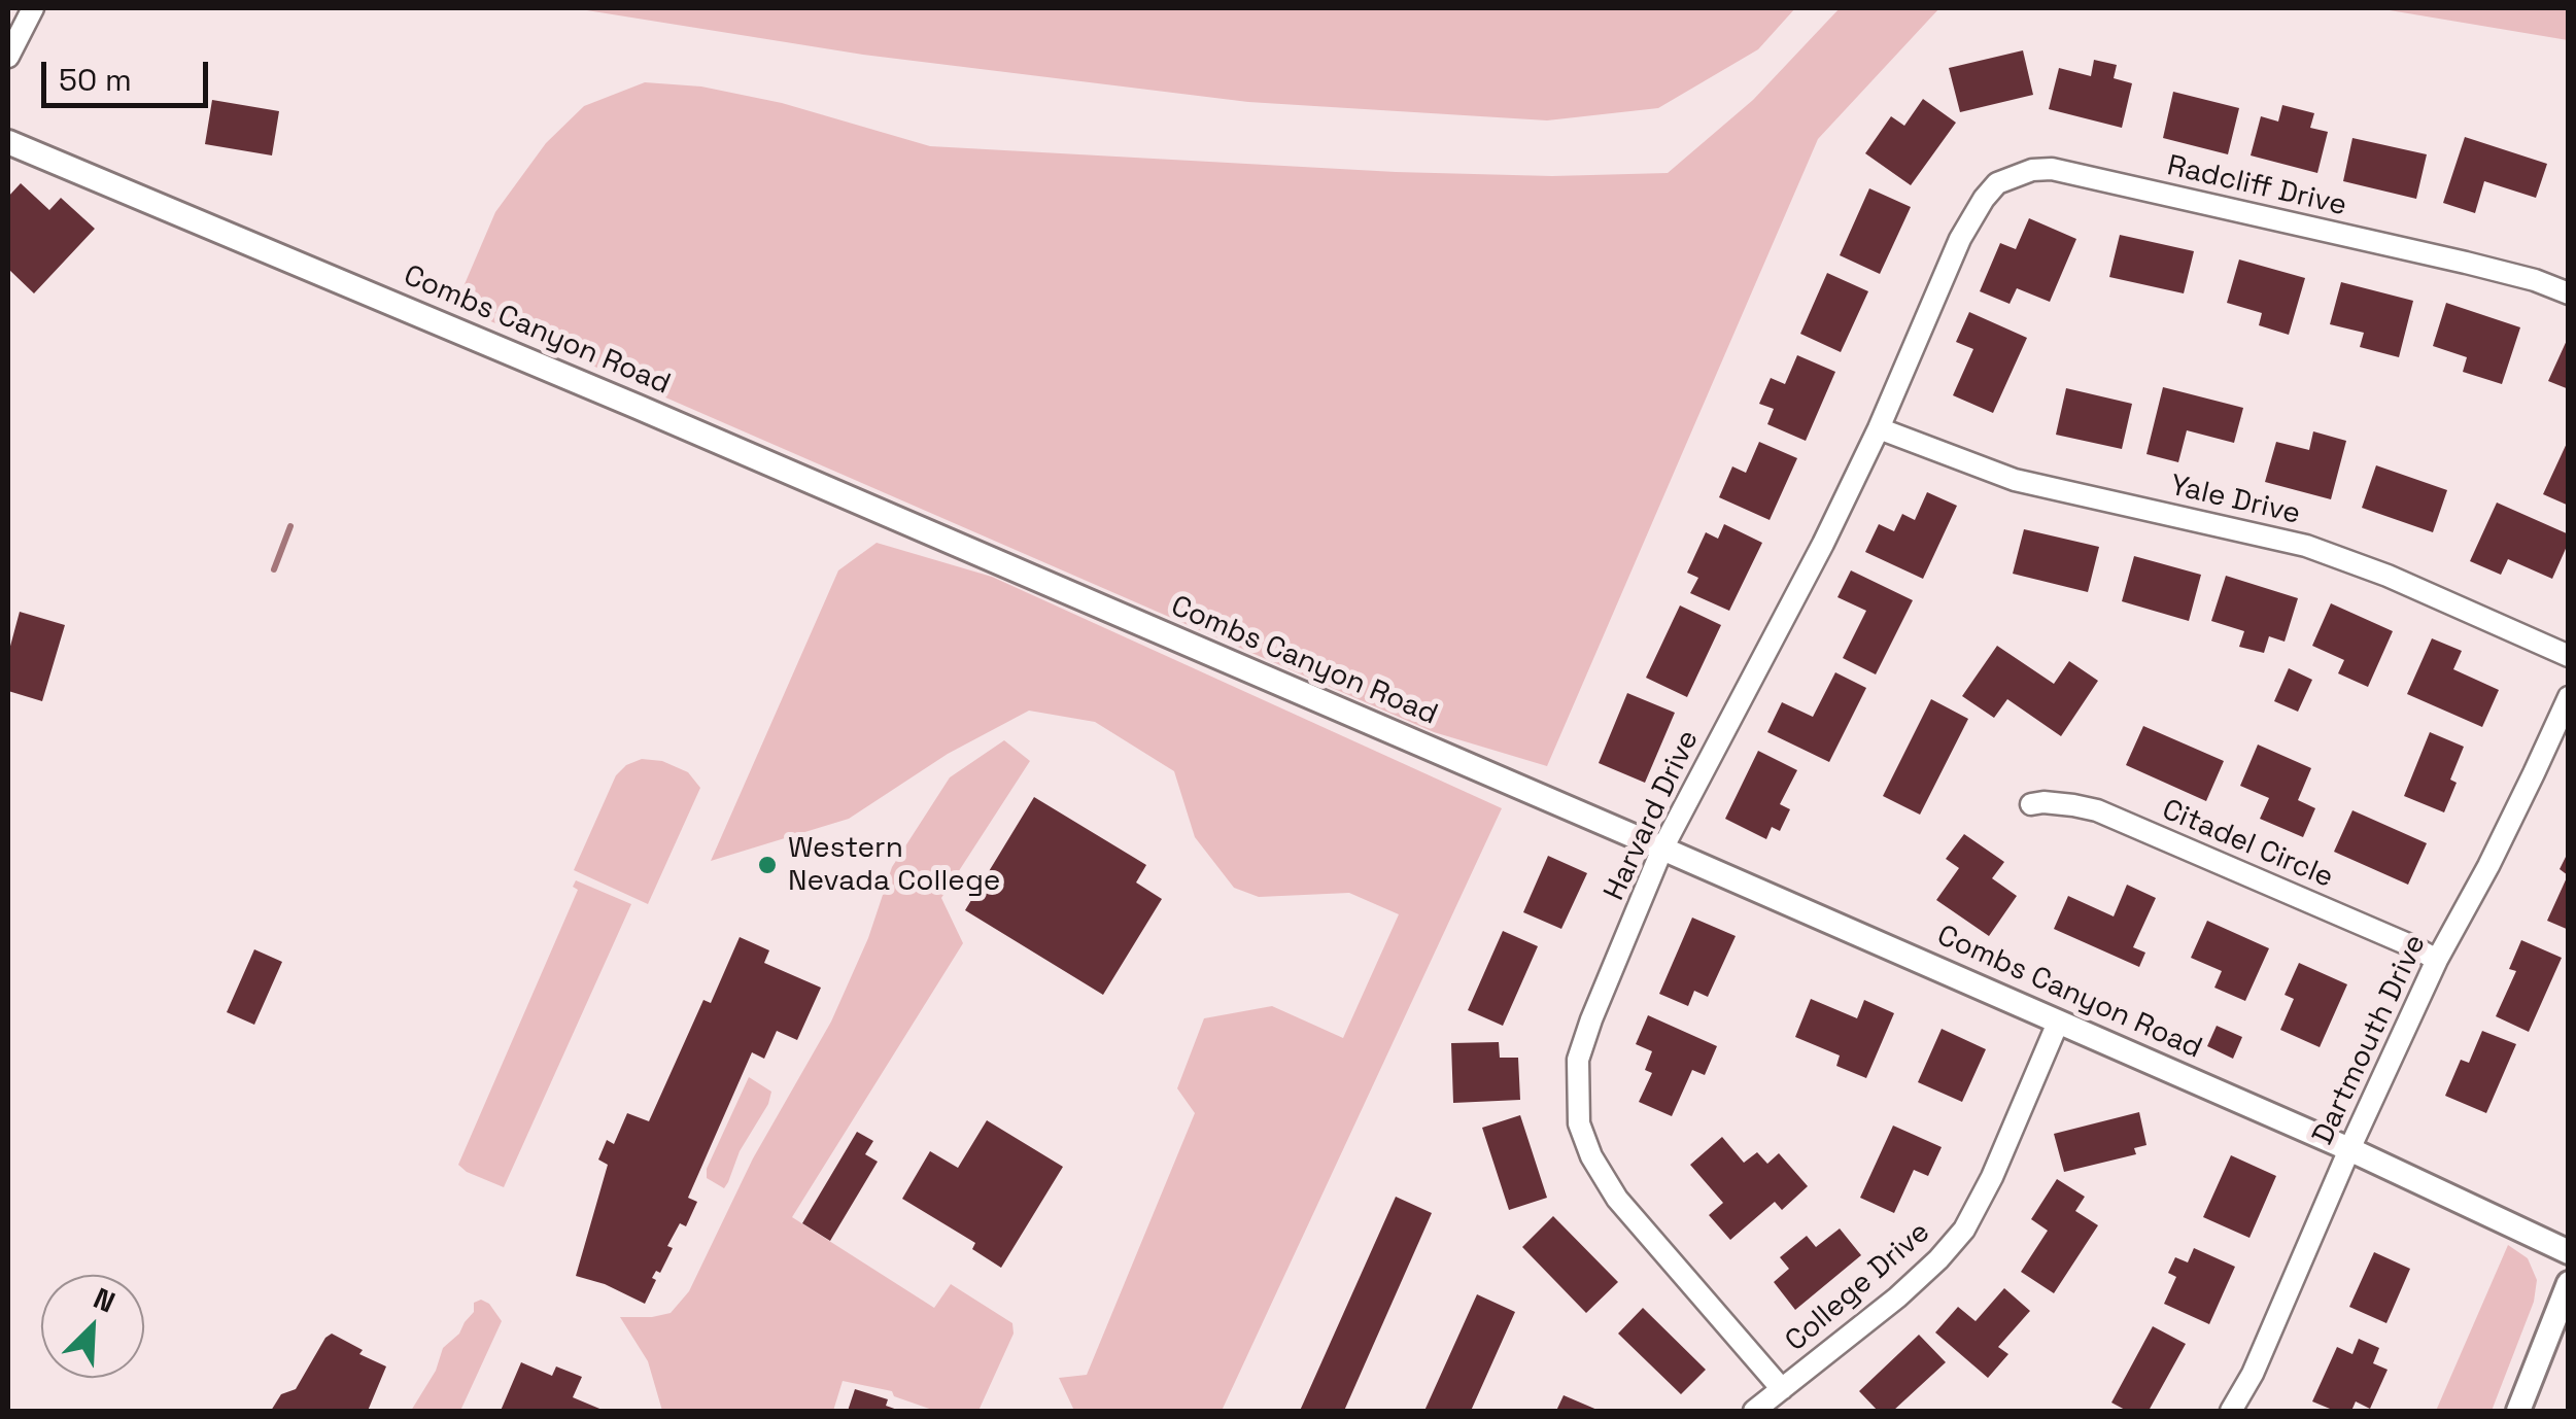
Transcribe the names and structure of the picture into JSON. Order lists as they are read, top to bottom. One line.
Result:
{"streets":{"street":["Radcliff Drive","Combs Canyon Road","Yale Drive","Harvard Drive","Citadel Circle","Dartmouth Drive","College Drive"]},"crossings":[["Radcliff Drive","Harvard Drive"],["Combs Canyon Road","Harvard Drive"],["Combs Canyon Road","Dartmouth Drive"],["Combs Canyon Road","College Drive"],["Yale Drive","Harvard Drive"],["Harvard Drive","College Drive"],["Citadel Circle","Dartmouth Drive"]],"places":["Western Nevada College"],"scale_bar":"50 m","north":"top right"}
